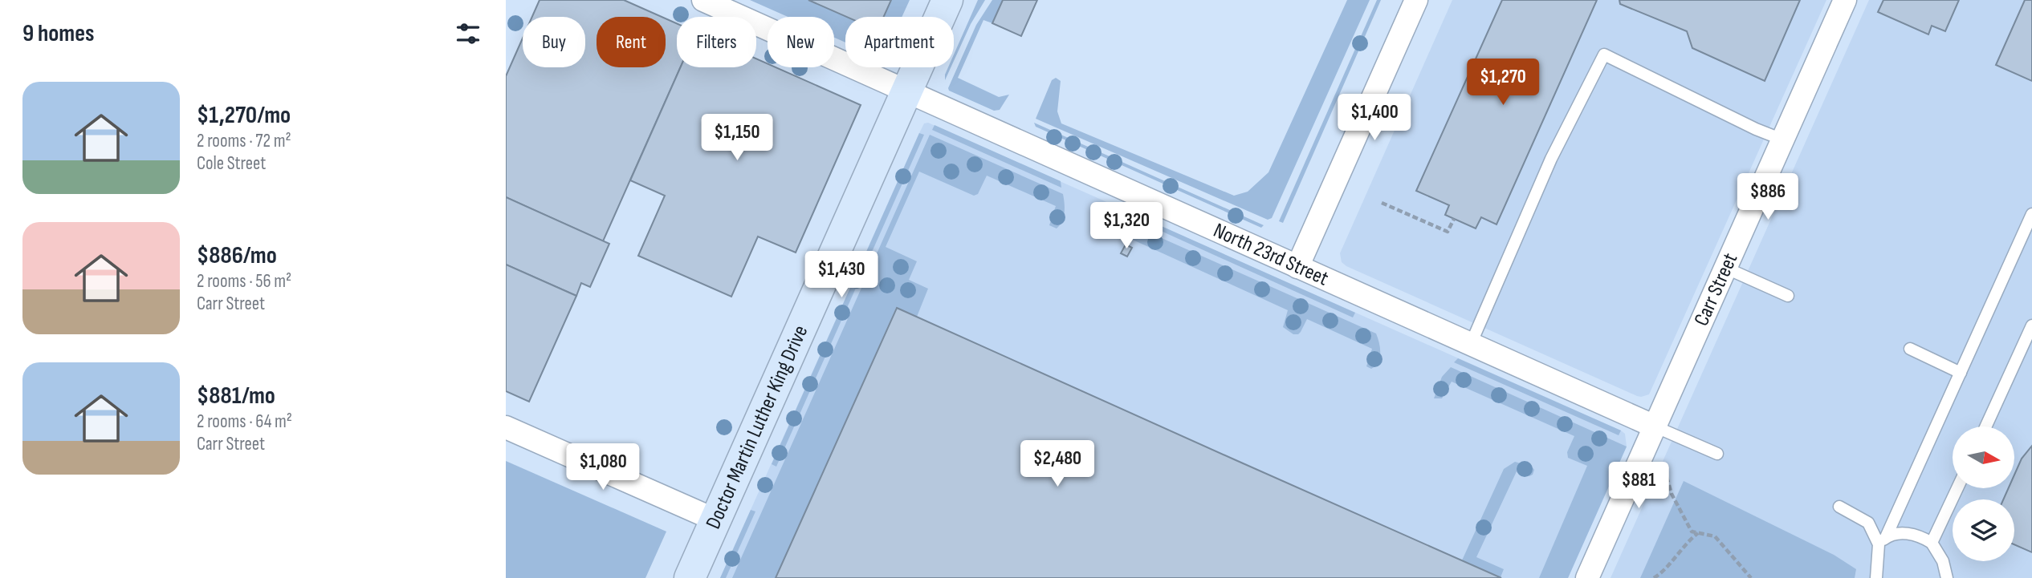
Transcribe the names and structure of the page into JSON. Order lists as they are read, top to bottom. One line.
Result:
{"streets":{"main road":["Doctor Martin Luther King Drive"],"street":["North 23rd Street","Carr Street"]},"crossings":[["North 23rd Street","Carr Street"],["North 23rd Street","Doctor Martin Luther King Drive"]],"north":"right","page":{"heading":"9 homes","chip":["Buy","Rent","Filters","New","Apartment"],"price":["$1,270","$1,400","$1,150","$886","$1,320","$1,430","$2,480","$1,080","$881"],"list":[{"name":"$1,270/mo","note":"2 rooms · 72 m² · Cole Street"},{"name":"$886/mo","note":"2 rooms · 56 m² · Carr Street"},{"name":"$881/mo","note":"2 rooms · 64 m² · Carr Street"}]}}
